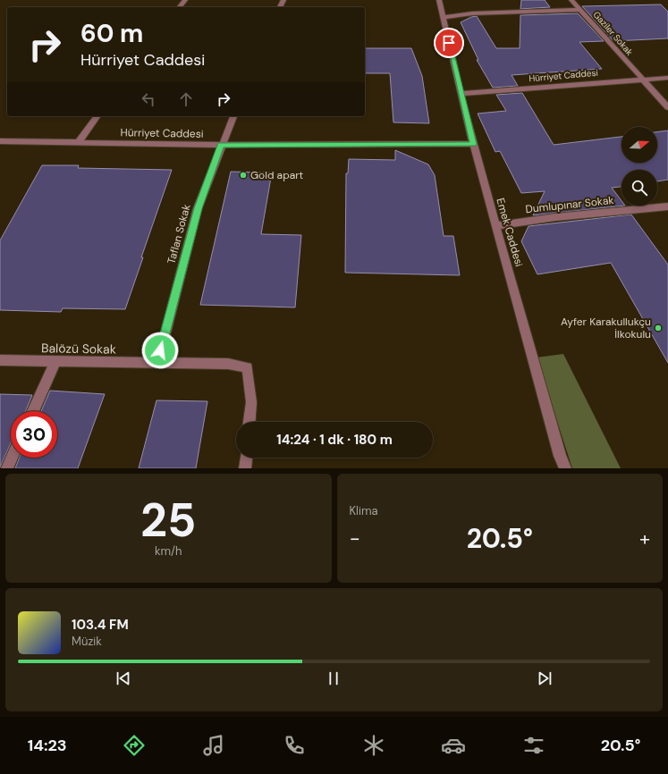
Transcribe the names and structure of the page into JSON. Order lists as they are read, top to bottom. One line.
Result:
{"streets":{"street":["Gaziler Sokak","Hürriyet Caddesi","Dumlupınar Sokak","Emek Caddesi","Taflan Sokak","Balözü Sokak"]},"crossings":[["Gaziler Sokak","Hürriyet Caddesi"],["Hürriyet Caddesi","Emek Caddesi"],["Hürriyet Caddesi","Taflan Sokak"],["Dumlupınar Sokak","Emek Caddesi"],["Taflan Sokak","Balözü Sokak"]],"places":["Gold apart","Ayfer Karakullukçu İlkokulu"],"north":"right","page":{"turn":["60 m","Hürriyet Caddesi"],"limit":"30","trip":"14:24 · 1 dk · 180 m","tile":[["25","km/h"],"Klima"],"heat":["−","20.5°","+"],"song":["103.4 FM","Müzik"],"tabs":["14:23","20.5°"]}}
